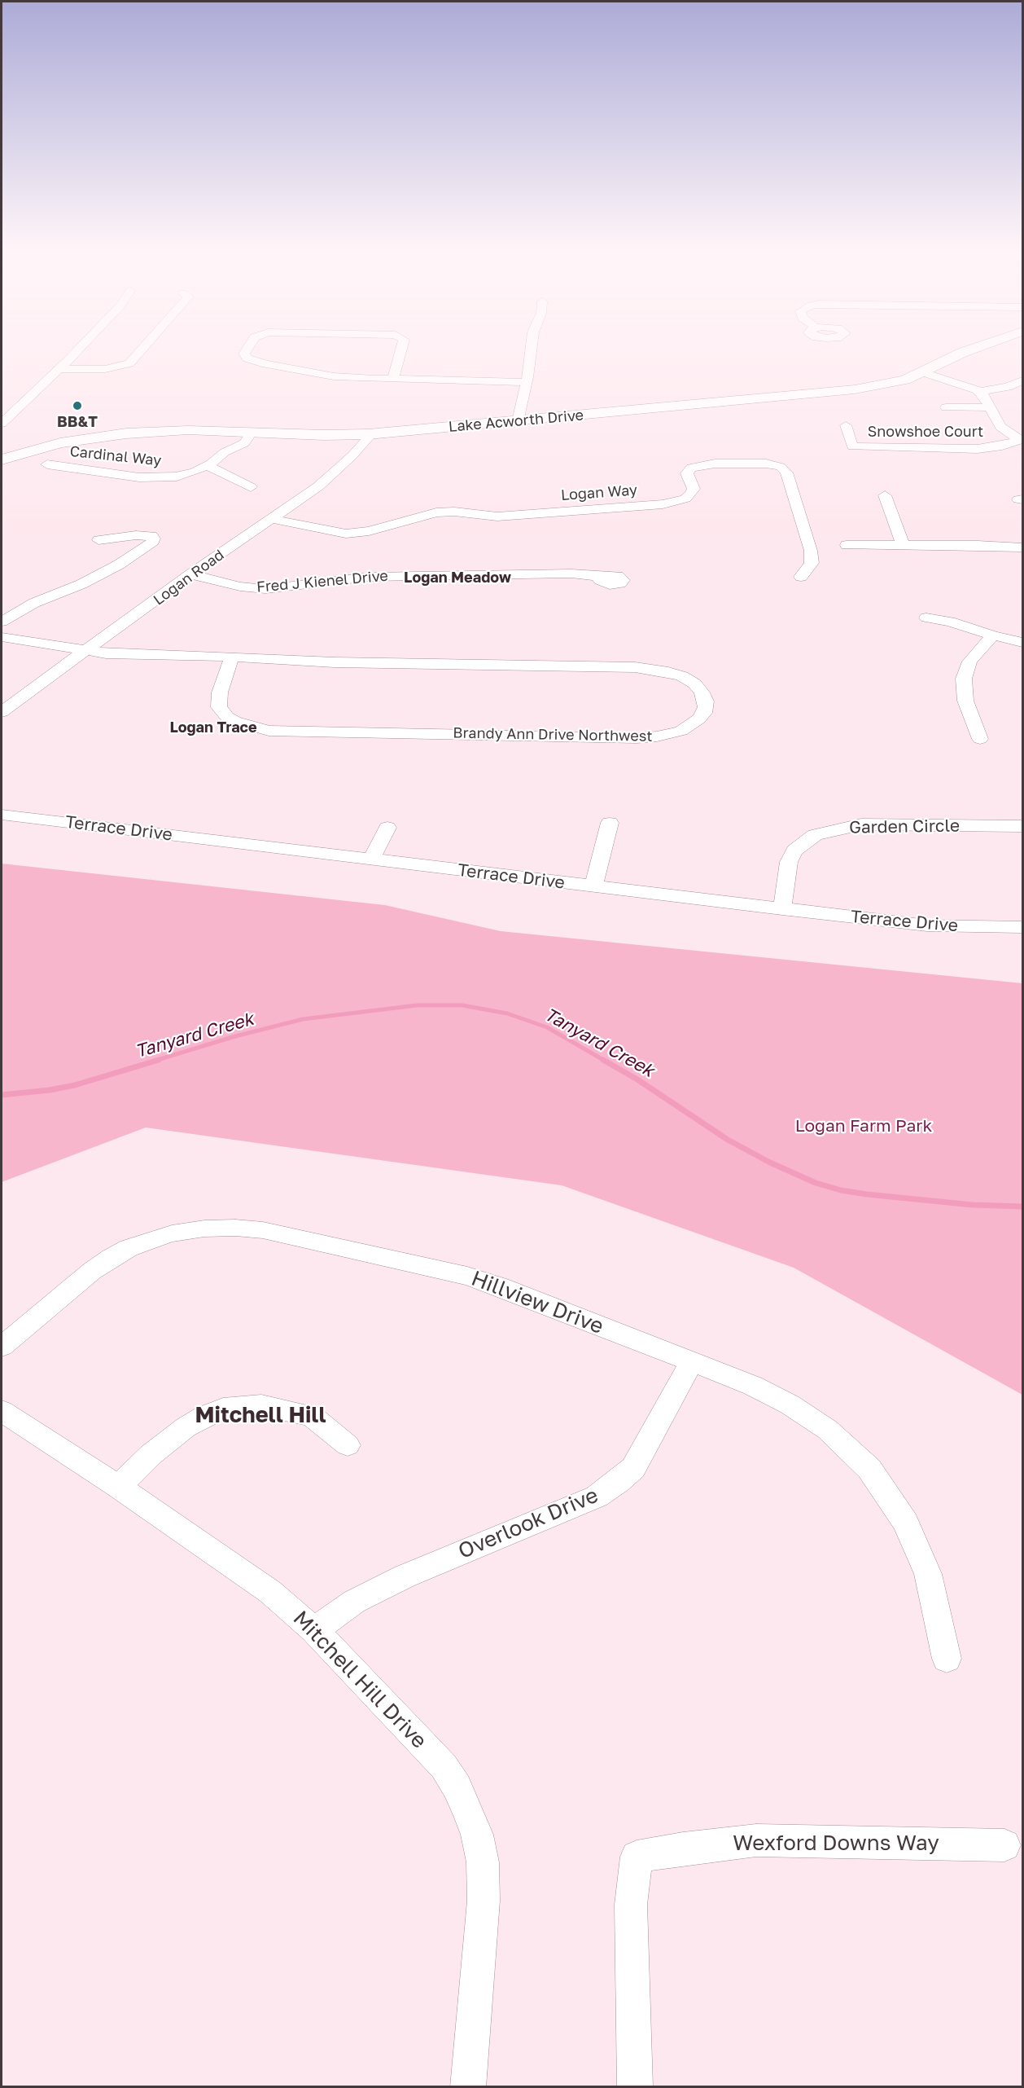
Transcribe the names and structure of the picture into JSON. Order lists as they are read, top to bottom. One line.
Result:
{"streets":{"main road":["Lake Acworth Drive"],"street":["Snowshoe Court","Cardinal Way","Logan Way","Logan Road","Fred J Kienel Drive","Brandy Ann Drive Northwest","Garden Circle","Terrace Drive","Hillview Drive","Overlook Drive","Mitchell Hill Drive","Wexford Downs Way"]},"crossings":[["Lake Acworth Drive","Cardinal Way"],["Lake Acworth Drive","Logan Road"],["Logan Way","Logan Road"],["Logan Road","Fred J Kienel Drive"],["Logan Road","Brandy Ann Drive Northwest"],["Garden Circle","Terrace Drive"],["Hillview Drive","Overlook Drive"],["Overlook Drive","Mitchell Hill Drive"]],"districts":["Logan Meadow","Logan Trace","Mitchell Hill"],"water":["Tanyard Creek"],"parks":["Logan Farm Park"],"places":["BB&T"]}
